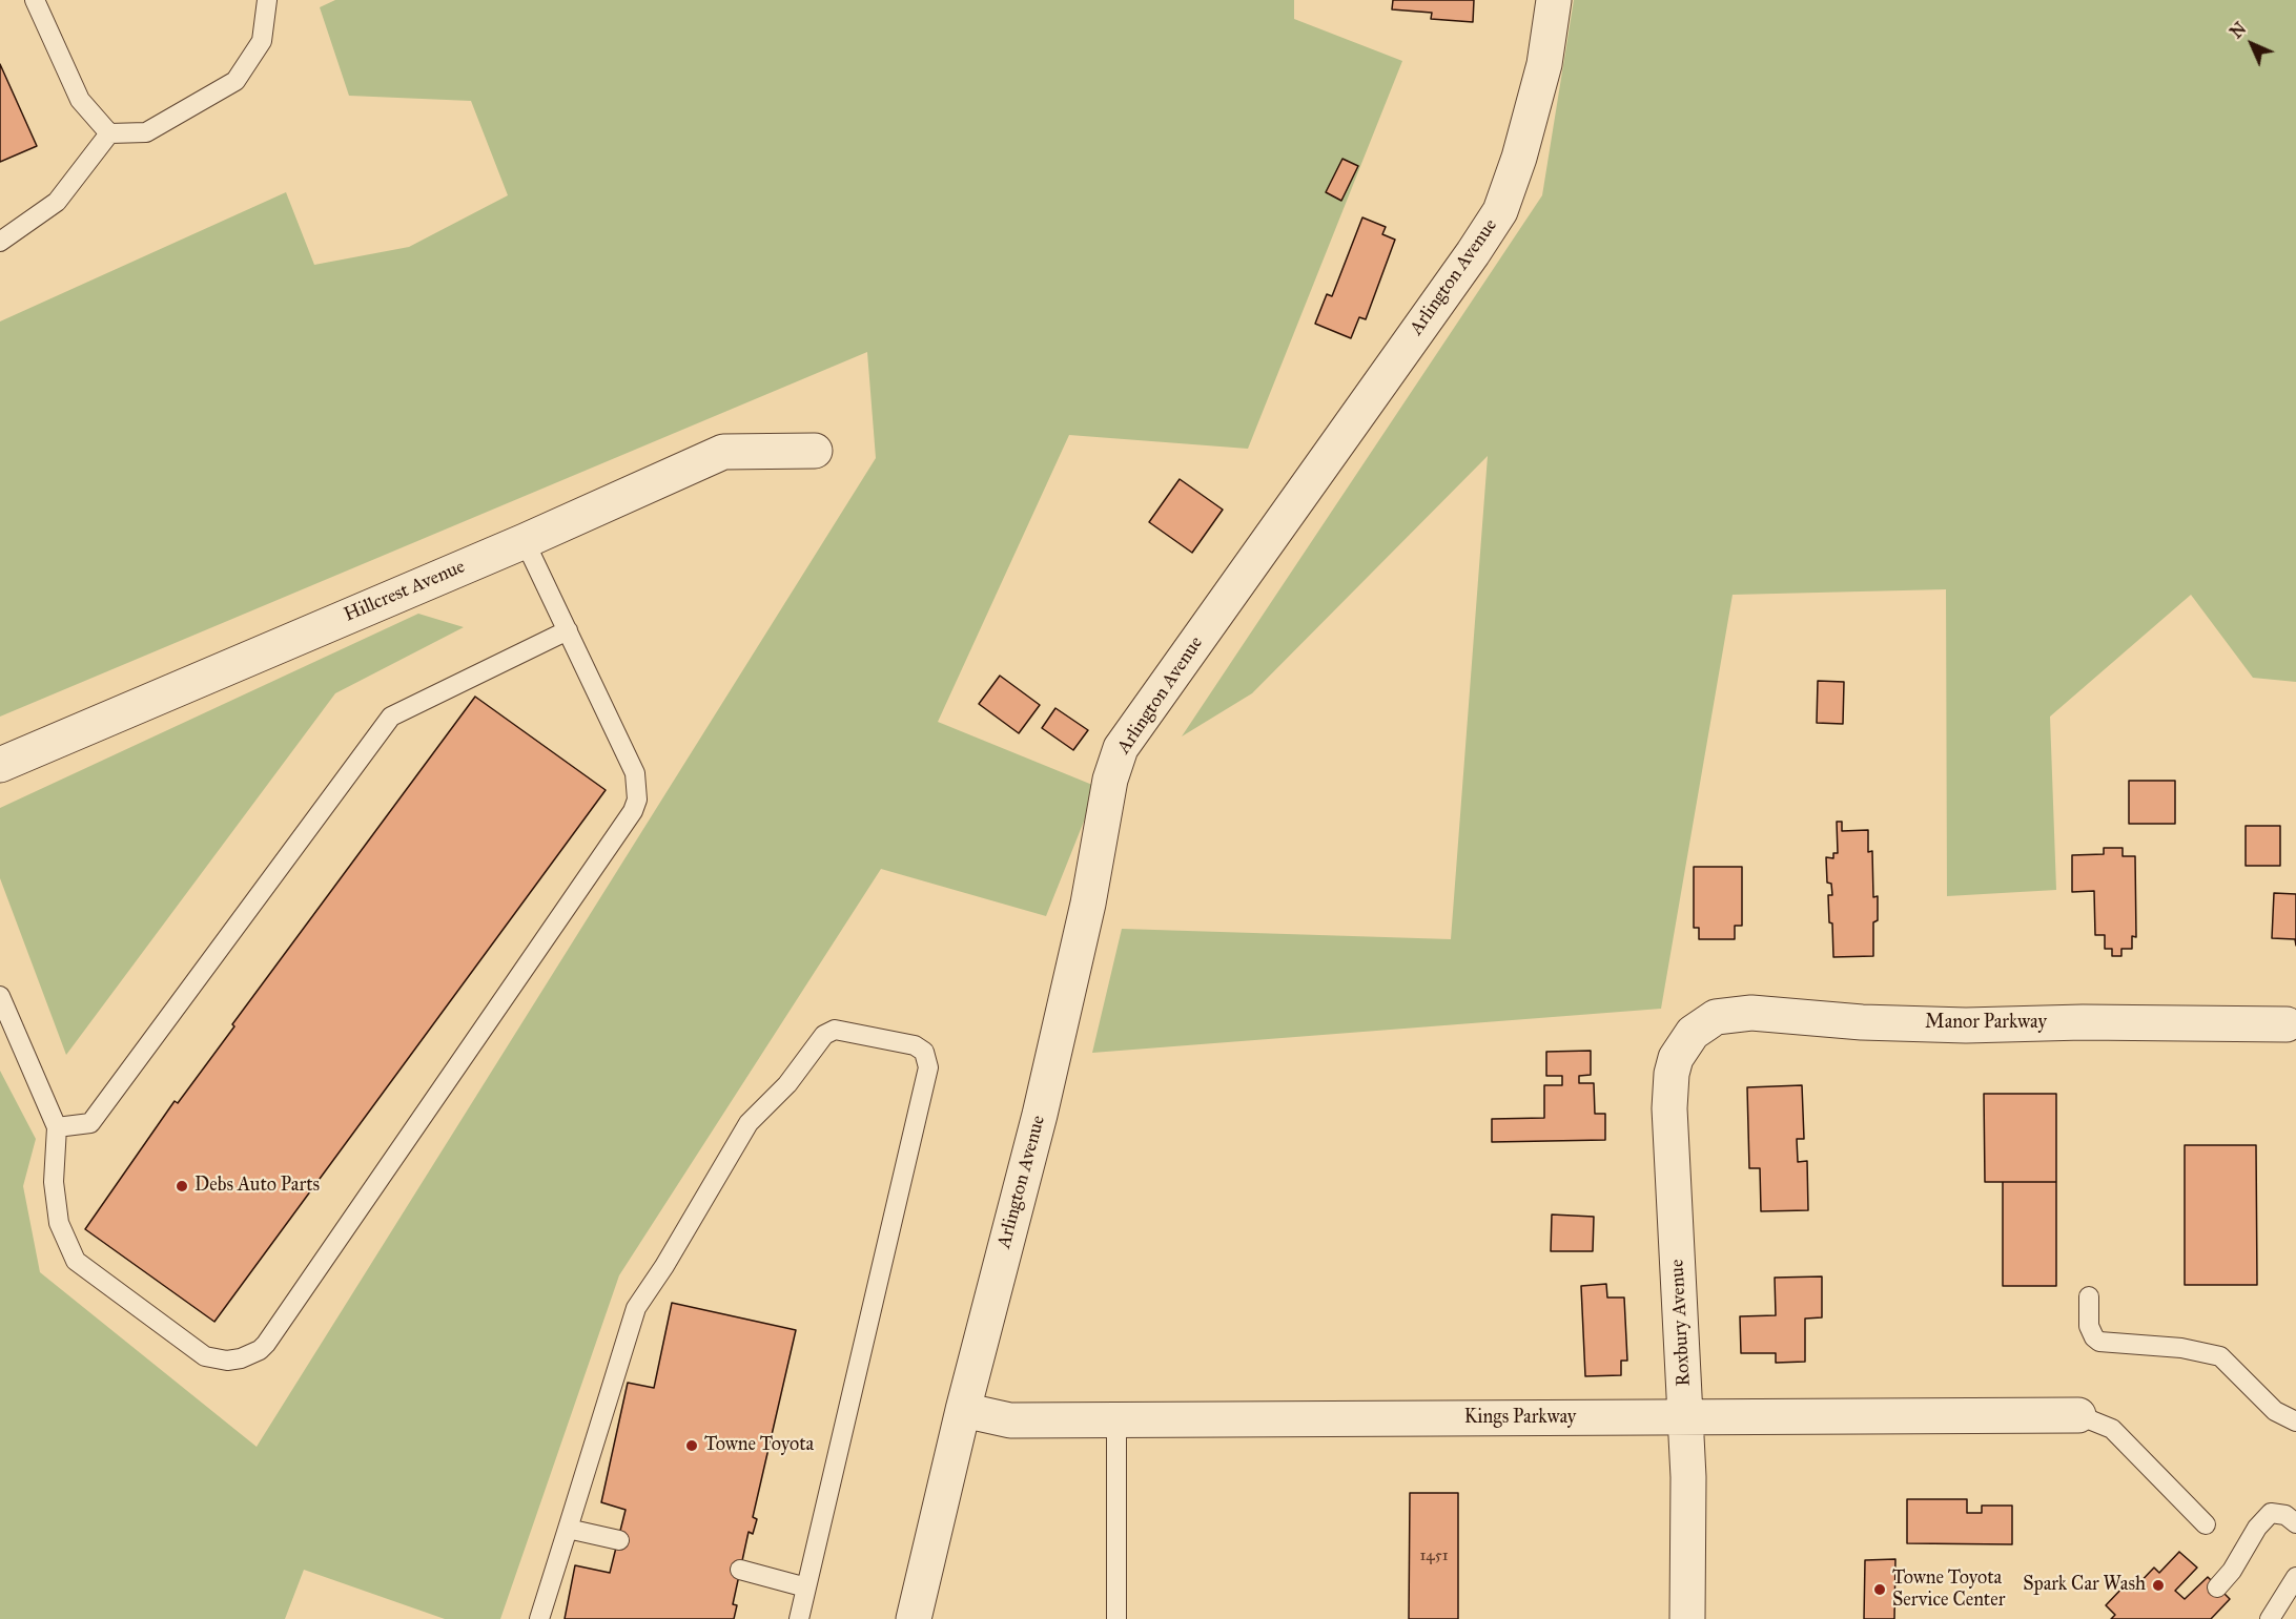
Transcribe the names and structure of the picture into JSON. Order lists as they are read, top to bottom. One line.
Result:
{"streets":{"street":["Arlington Avenue","Hillcrest Avenue","Manor Parkway","Roxbury Avenue","Kings Parkway"]},"crossings":[["Arlington Avenue","Kings Parkway"],["Manor Parkway","Roxbury Avenue"],["Roxbury Avenue","Kings Parkway"]],"places":["Debs Auto Parts","Towne Toyota","Spark Car Wash","Towne Toyota Service Center"],"house_numbers":["1451"],"north":"top left"}
